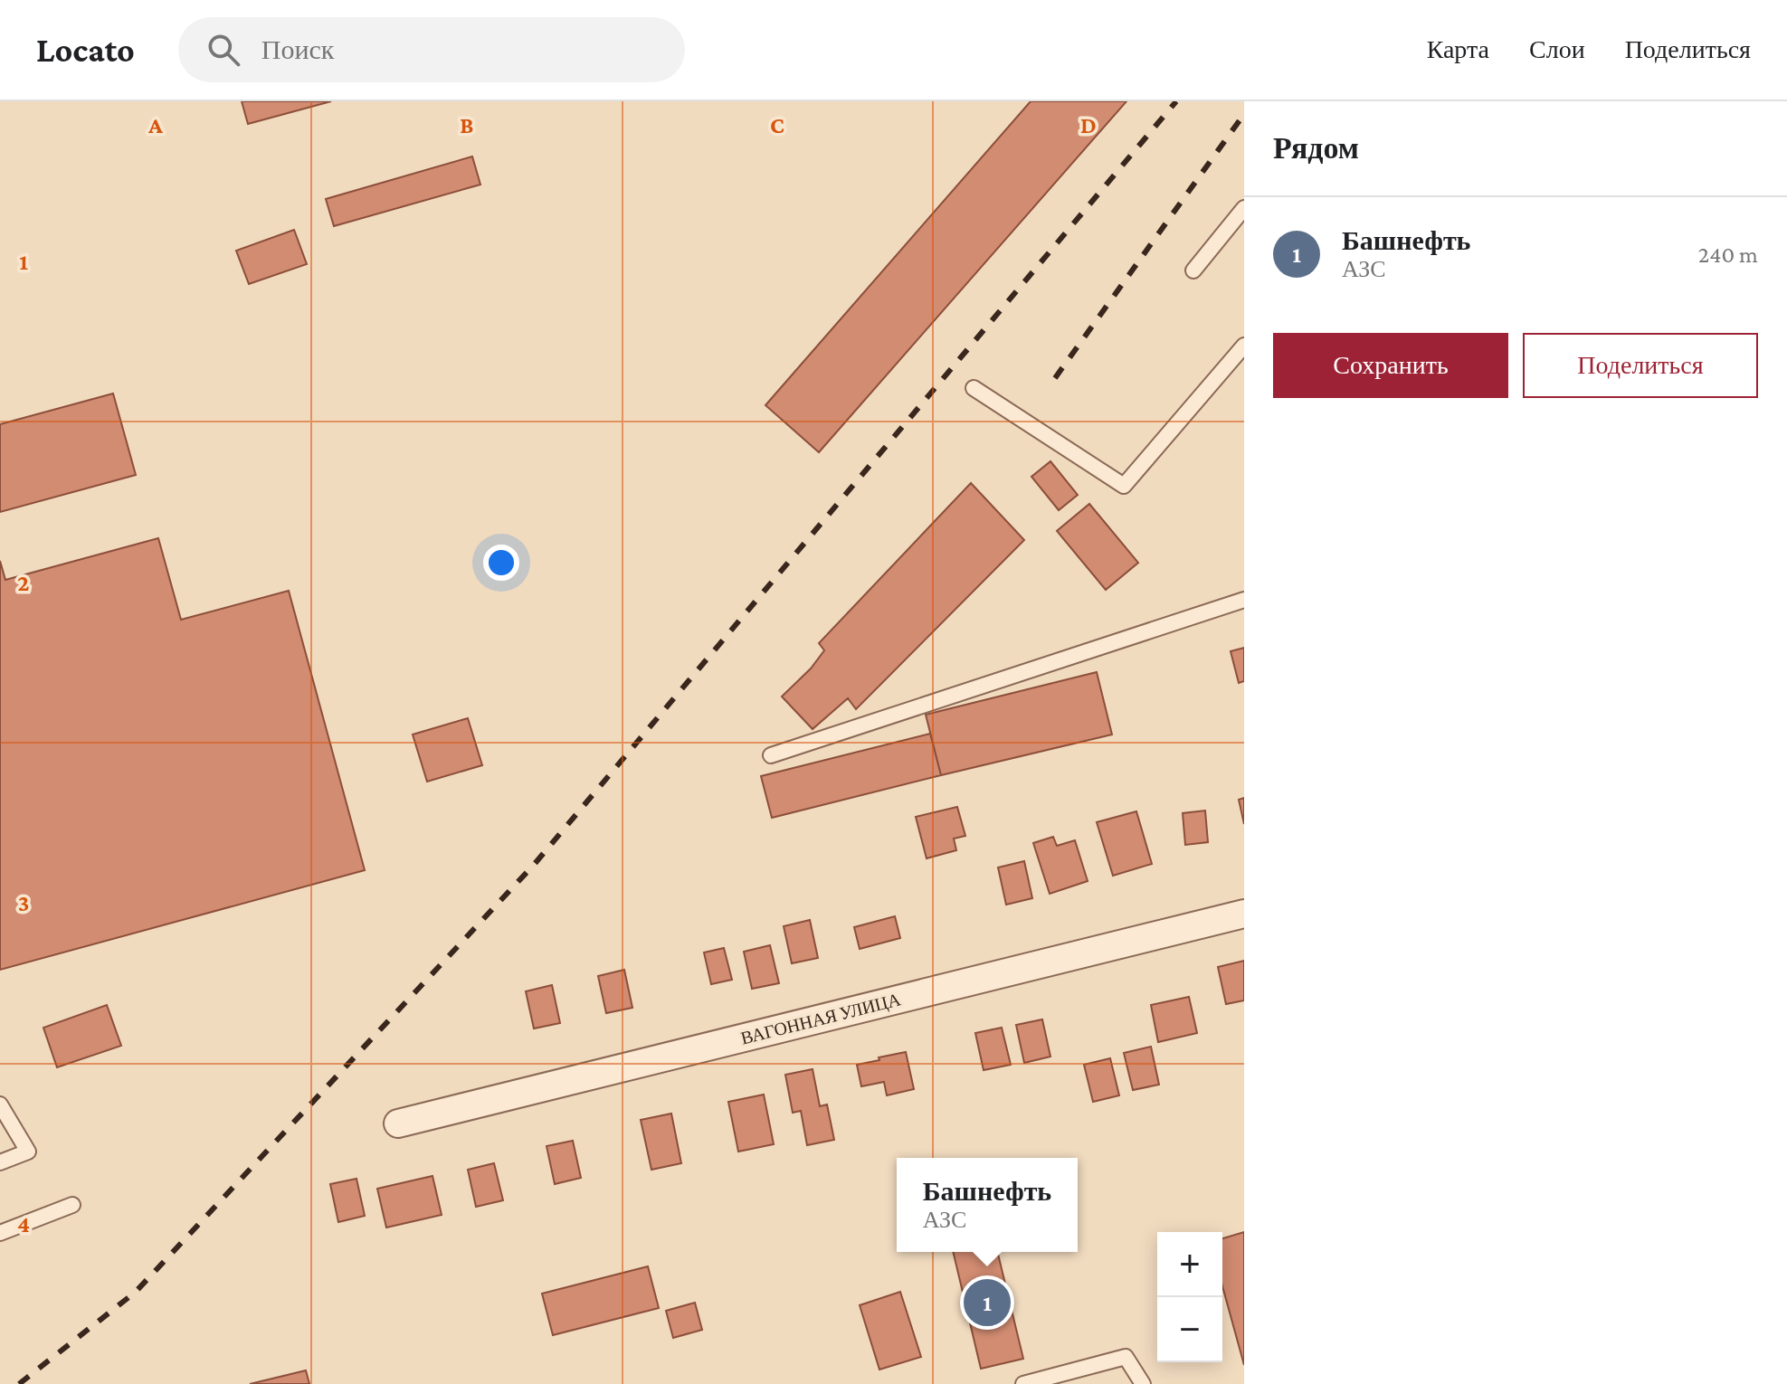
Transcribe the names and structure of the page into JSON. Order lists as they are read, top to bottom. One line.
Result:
{"streets":{"street":["ВАГОННАЯ УЛИЦА"]},"page":{"header":"Locato","search":"Поиск","nav":["Карта","Слои","Поделиться"],"heading":"Рядом","list":[{"mark":"1","name":"Башнефть","note":"АЗС","value":"240 m"}],"buttons":["Сохранить","Поделиться"],"popup":["Башнефть","АЗС"],"map_buttons":["+","−"],"pins":"1"},"grid":{"columns":["A","B","C","D"],"rows":["1","2","3","4"]}}
